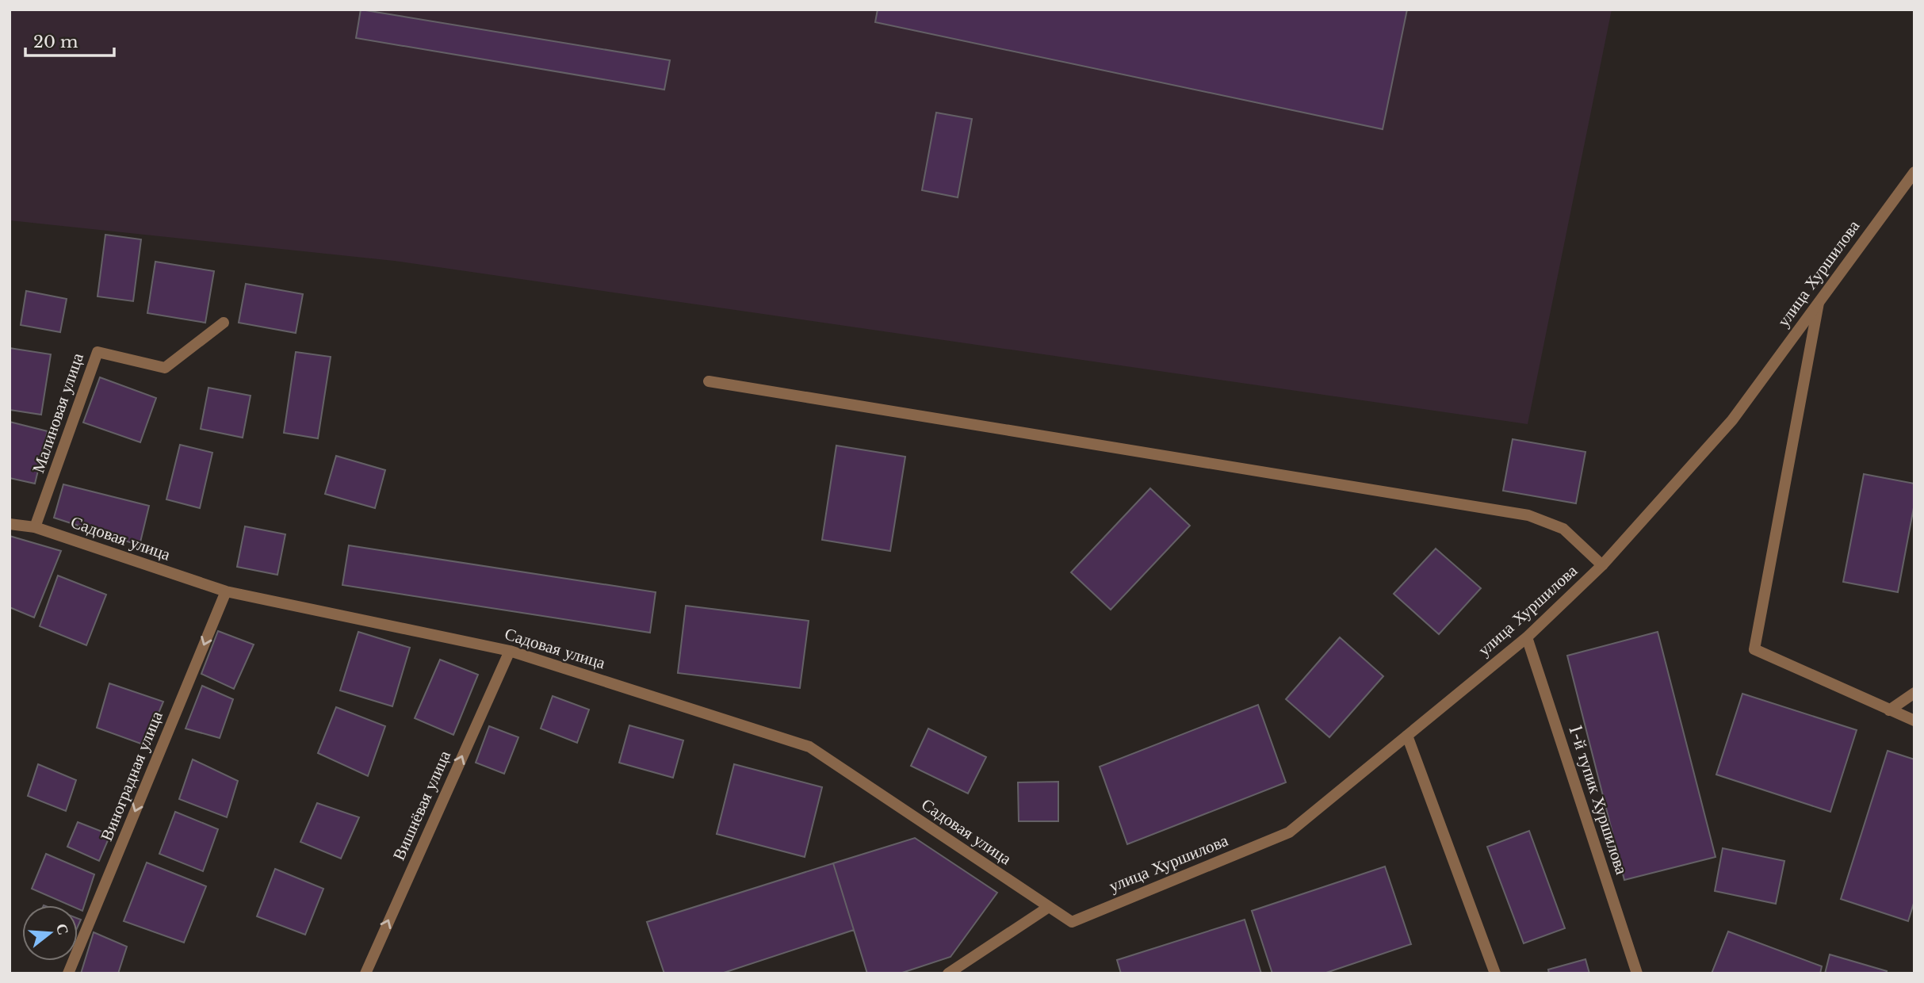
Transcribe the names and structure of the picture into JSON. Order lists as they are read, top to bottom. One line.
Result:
{"streets":{"street":["улица Хуршилова","Малиновая улица","Садовая улица","Виноградная улица","1-й тупик Хуршилова","Вишнёвая улица"]},"crossings":[["улица Хуршилова","Садовая улица"],["улица Хуршилова","1-й тупик Хуршилова"],["Малиновая улица","Садовая улица"],["Садовая улица","Виноградная улица"],["Садовая улица","Вишнёвая улица"]],"one_way":["Виноградная улица","Вишнёвая улица"],"scale_bar":"20 m","north":"right"}
